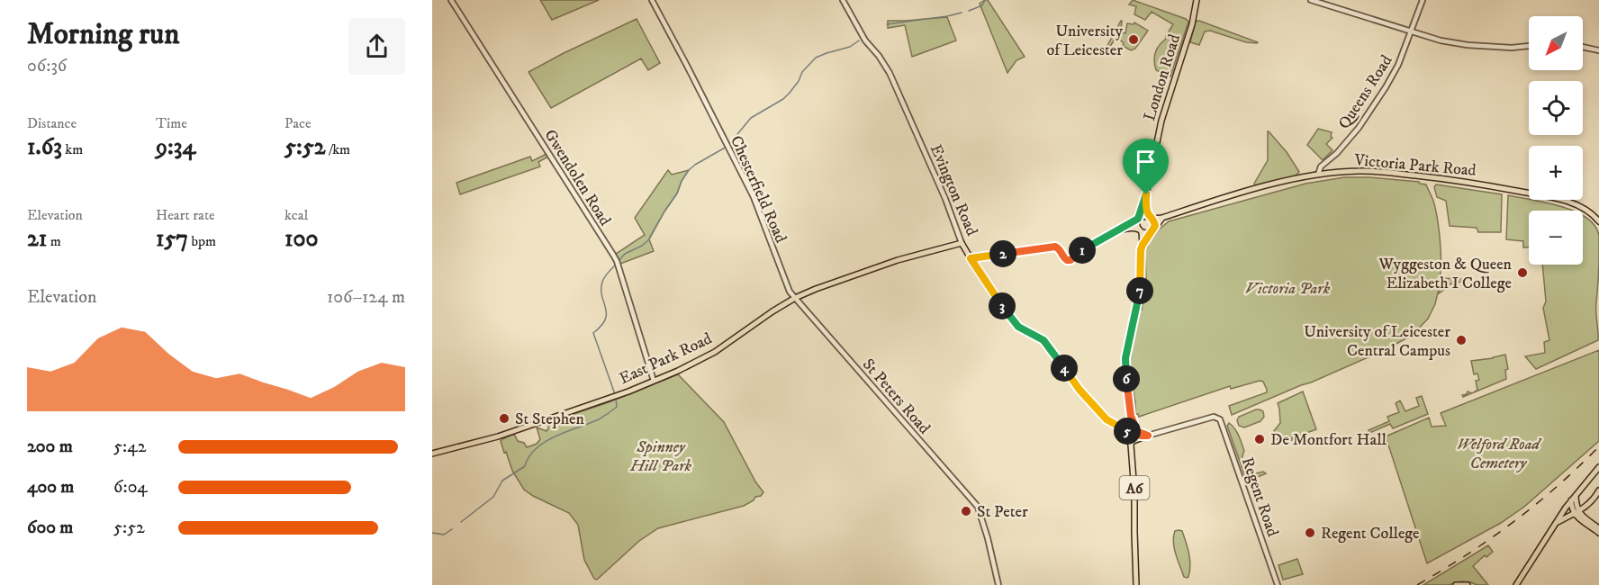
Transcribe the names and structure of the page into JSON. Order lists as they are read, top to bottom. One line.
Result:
{"streets":{"main road":["London Road","Victoria Park Road","Evington Road","East Park Road","A6"],"street":["Queens Road","Gwendolen Road","Chesterfield Road","St Peters Road","Regent Road"]},"crossings":[["London Road","Victoria Park Road"],["London Road","Evington Road"],["Queens Road","Victoria Park Road"],["Gwendolen Road","East Park Road"],["Chesterfield Road","East Park Road"],["Chesterfield Road","St Peters Road"],["Evington Road","East Park Road"],["Evington Road","Regent Road"],["East Park Road","St Peters Road"]],"parks":["Victoria Park","Welford Road Cemetery","Spinney Hill Park"],"places":["University of Leicester","Wyggeston & Queen Elizabeth I College","University of Leicester Central Campus","St Stephen","De Montfort Hall","St Peter","Regent College"],"north":"bottom left","page":{"heading":["Morning run","06:36"],"map_buttons":["+","−"],"stats":[["Distance","1.63 km"],["Time","9:34"],["Pace","5:52 /km"],["Elevation","21 m"],["Heart rate","157 bpm"],["kcal","100"]],"pins":["1","2","7","3","4","6","5"],"chart":["Elevation","106–124 m"],"list":[{"name":"200 m","note":"5:42"},{"name":"400 m","note":"6:04"},{"name":"600 m","note":"5:52"}]}}
